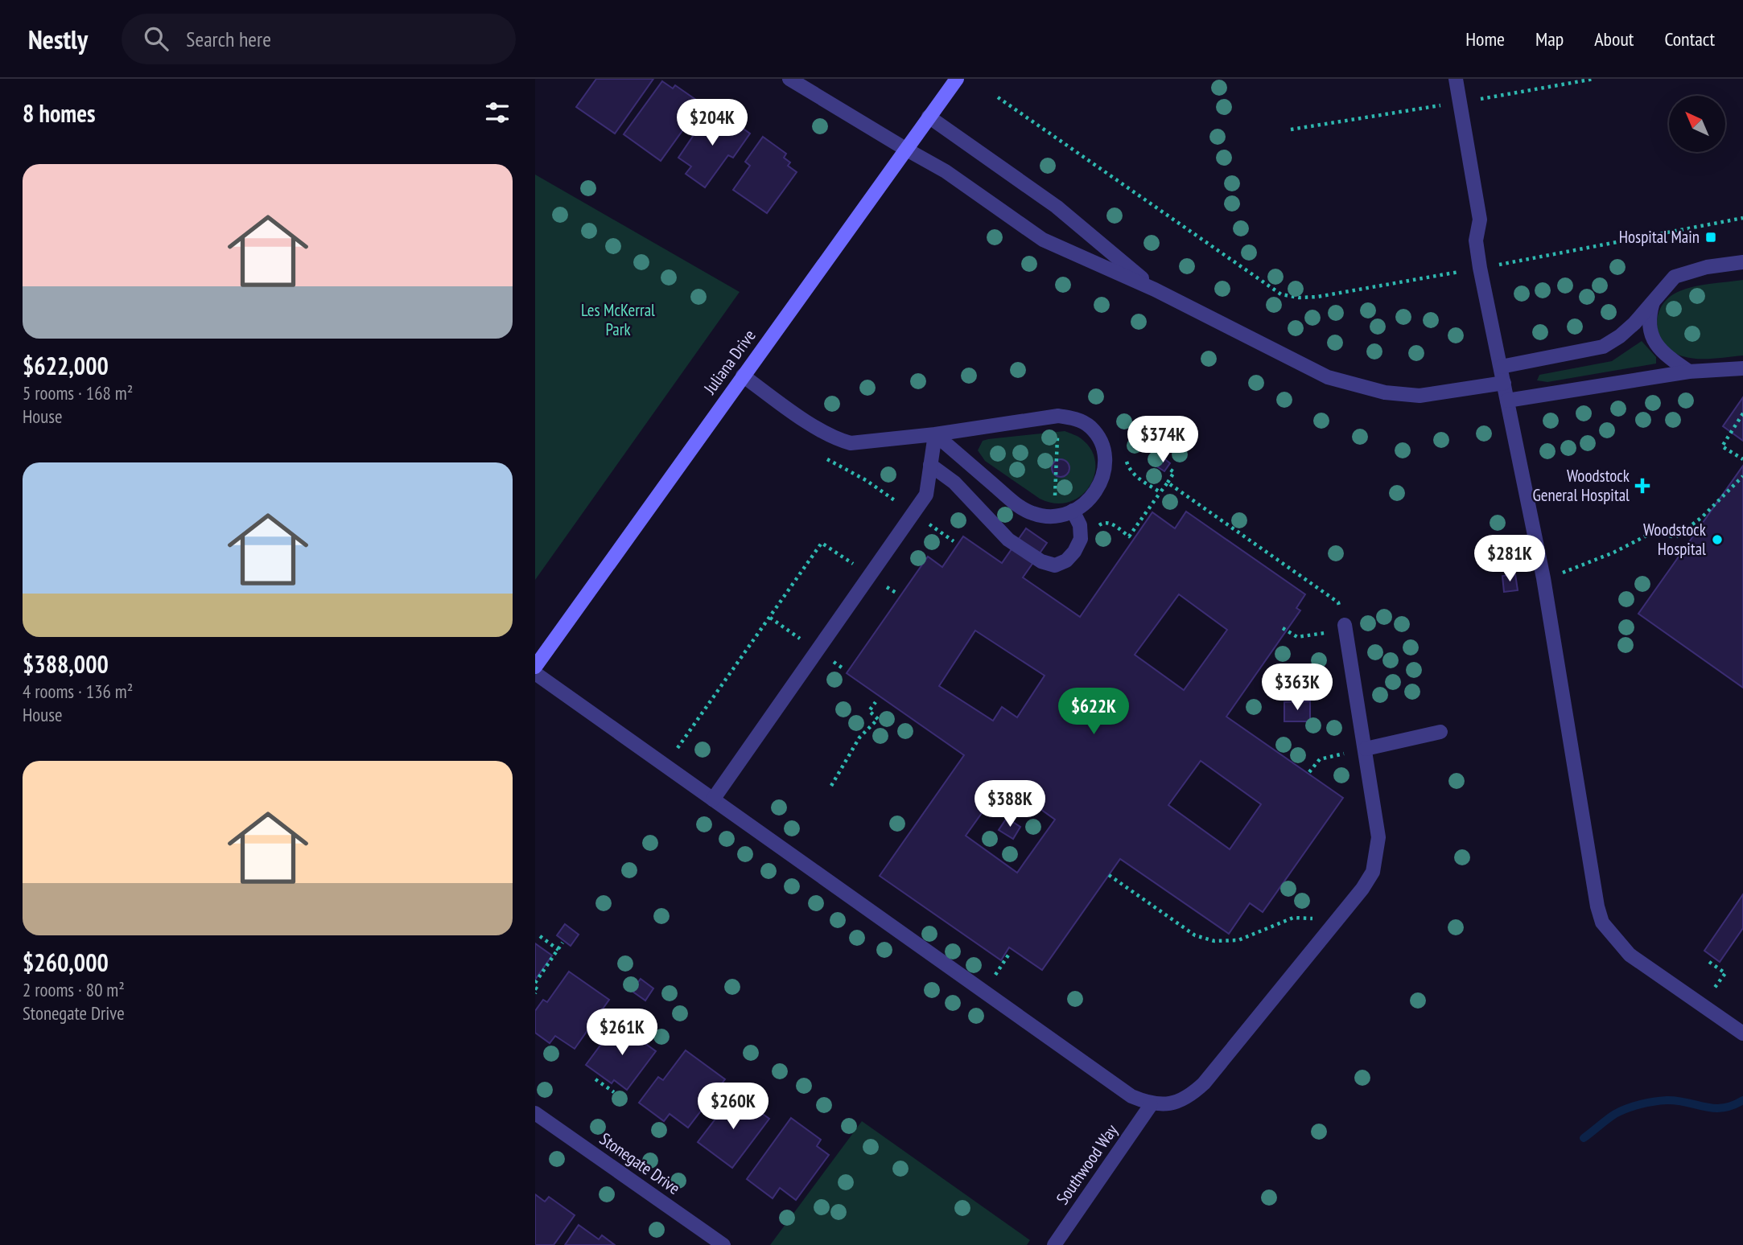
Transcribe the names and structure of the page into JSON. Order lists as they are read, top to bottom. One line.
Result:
{"streets":{"street":["Juliana Drive","Stonegate Drive","Southwood Way"]},"parks":["Les McKerral Park"],"places":{"transit":["Hospital Main"],"health":["Woodstock General Hospital"],"other":["Woodstock Hospital"]},"north":"top left","page":{"header":"Nestly","search":"Search here","nav":["Home","Map","About","Contact"],"heading":"8 homes","price":["$204K","$374K","$281K","$363K","$622K","$388K","$261K","$260K"],"list":[{"name":"$622,000","note":"5 rooms · 168 m² · House"},{"name":"$388,000","note":"4 rooms · 136 m² · House"},{"name":"$260,000","note":"2 rooms · 80 m² · Stonegate Drive"}]}}
